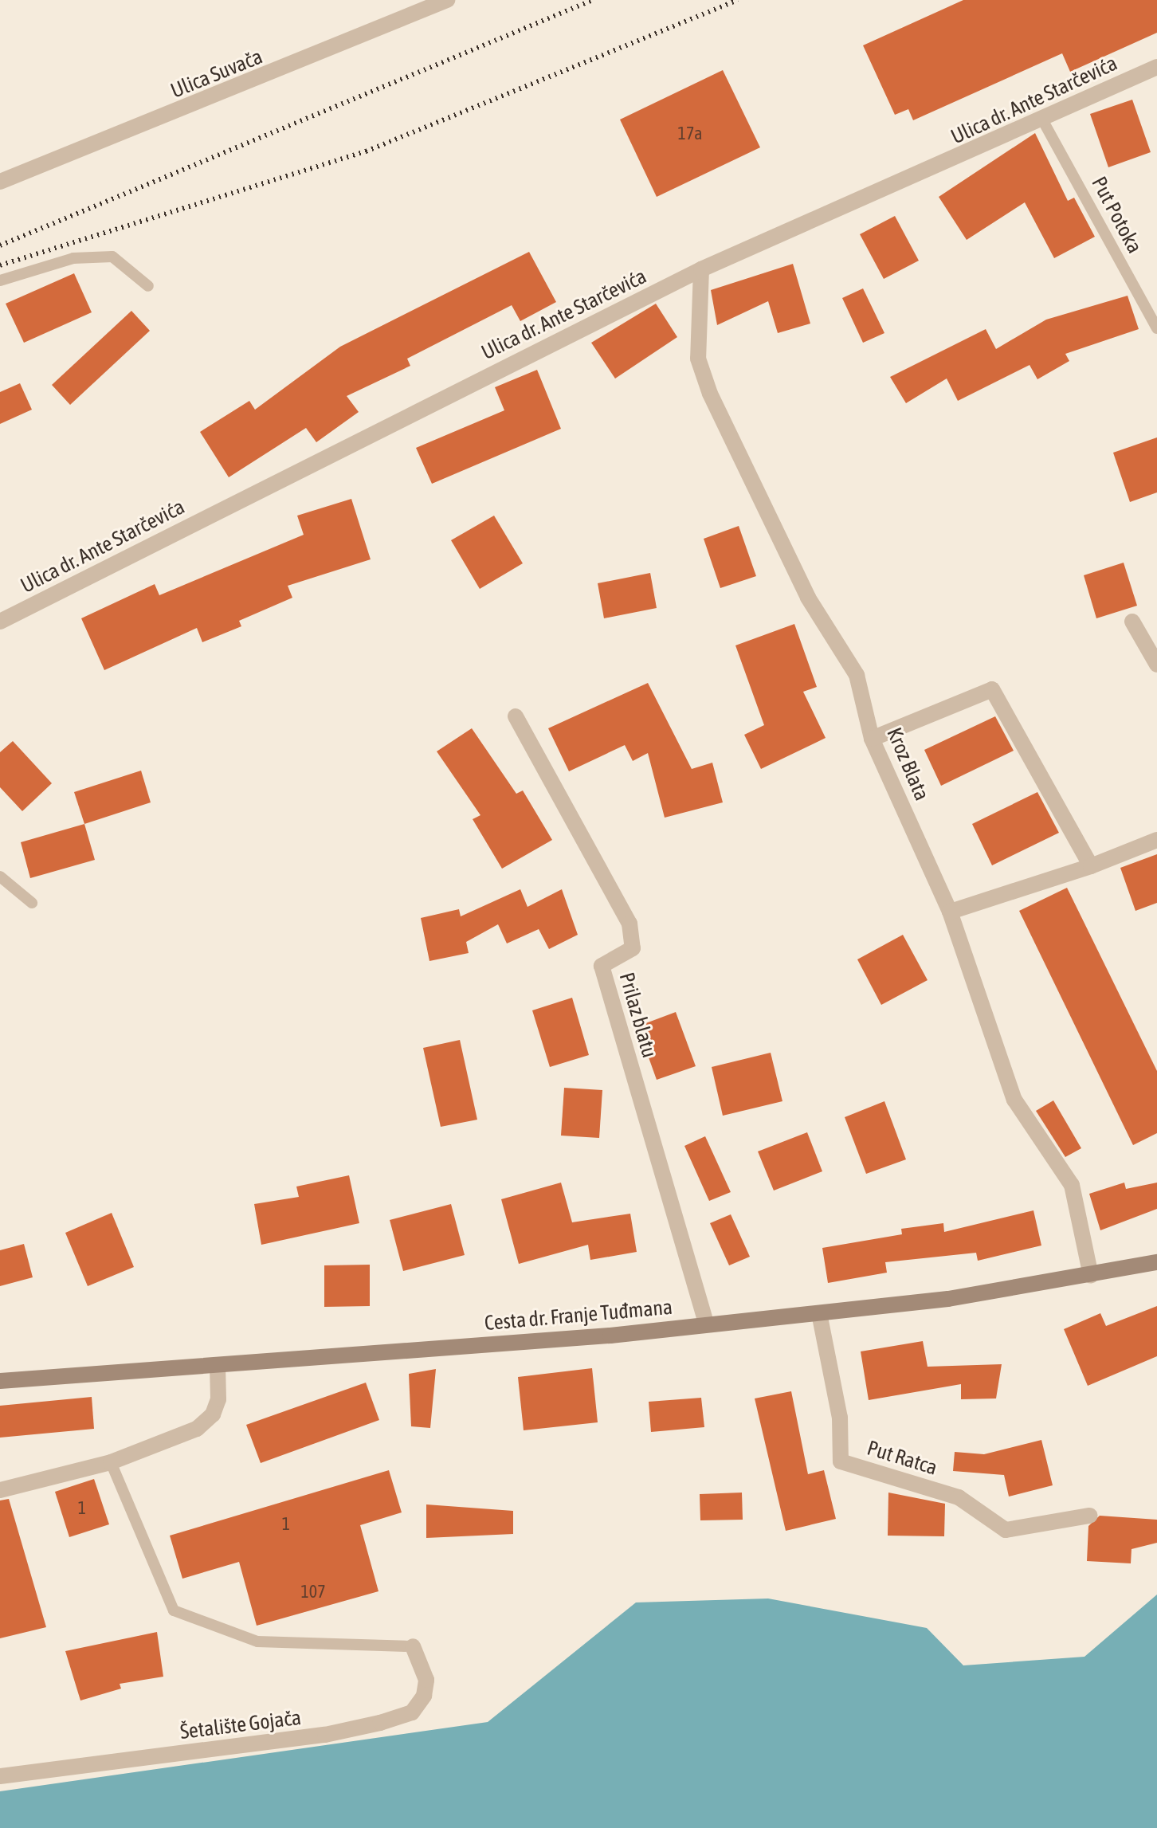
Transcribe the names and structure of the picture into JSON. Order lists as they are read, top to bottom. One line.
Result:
{"streets":{"main road":["Cesta dr. Franje Tuđmana"],"street":["Ulica Suvača","Ulica dr. Ante Starčevića","Kroz Blata","Prilaz blatu","Put Ratca","Šetalište Gojača"],"lane":["Put Potoka"]},"crossings":[["Ulica dr. Ante Starčevića","Put Potoka"],["Ulica dr. Ante Starčevića","Kroz Blata"],["Kroz Blata","Cesta dr. Franje Tuđmana"],["Prilaz blatu","Cesta dr. Franje Tuđmana"],["Cesta dr. Franje Tuđmana","Put Ratca"]],"house_numbers":["17a","1","1","107"]}
